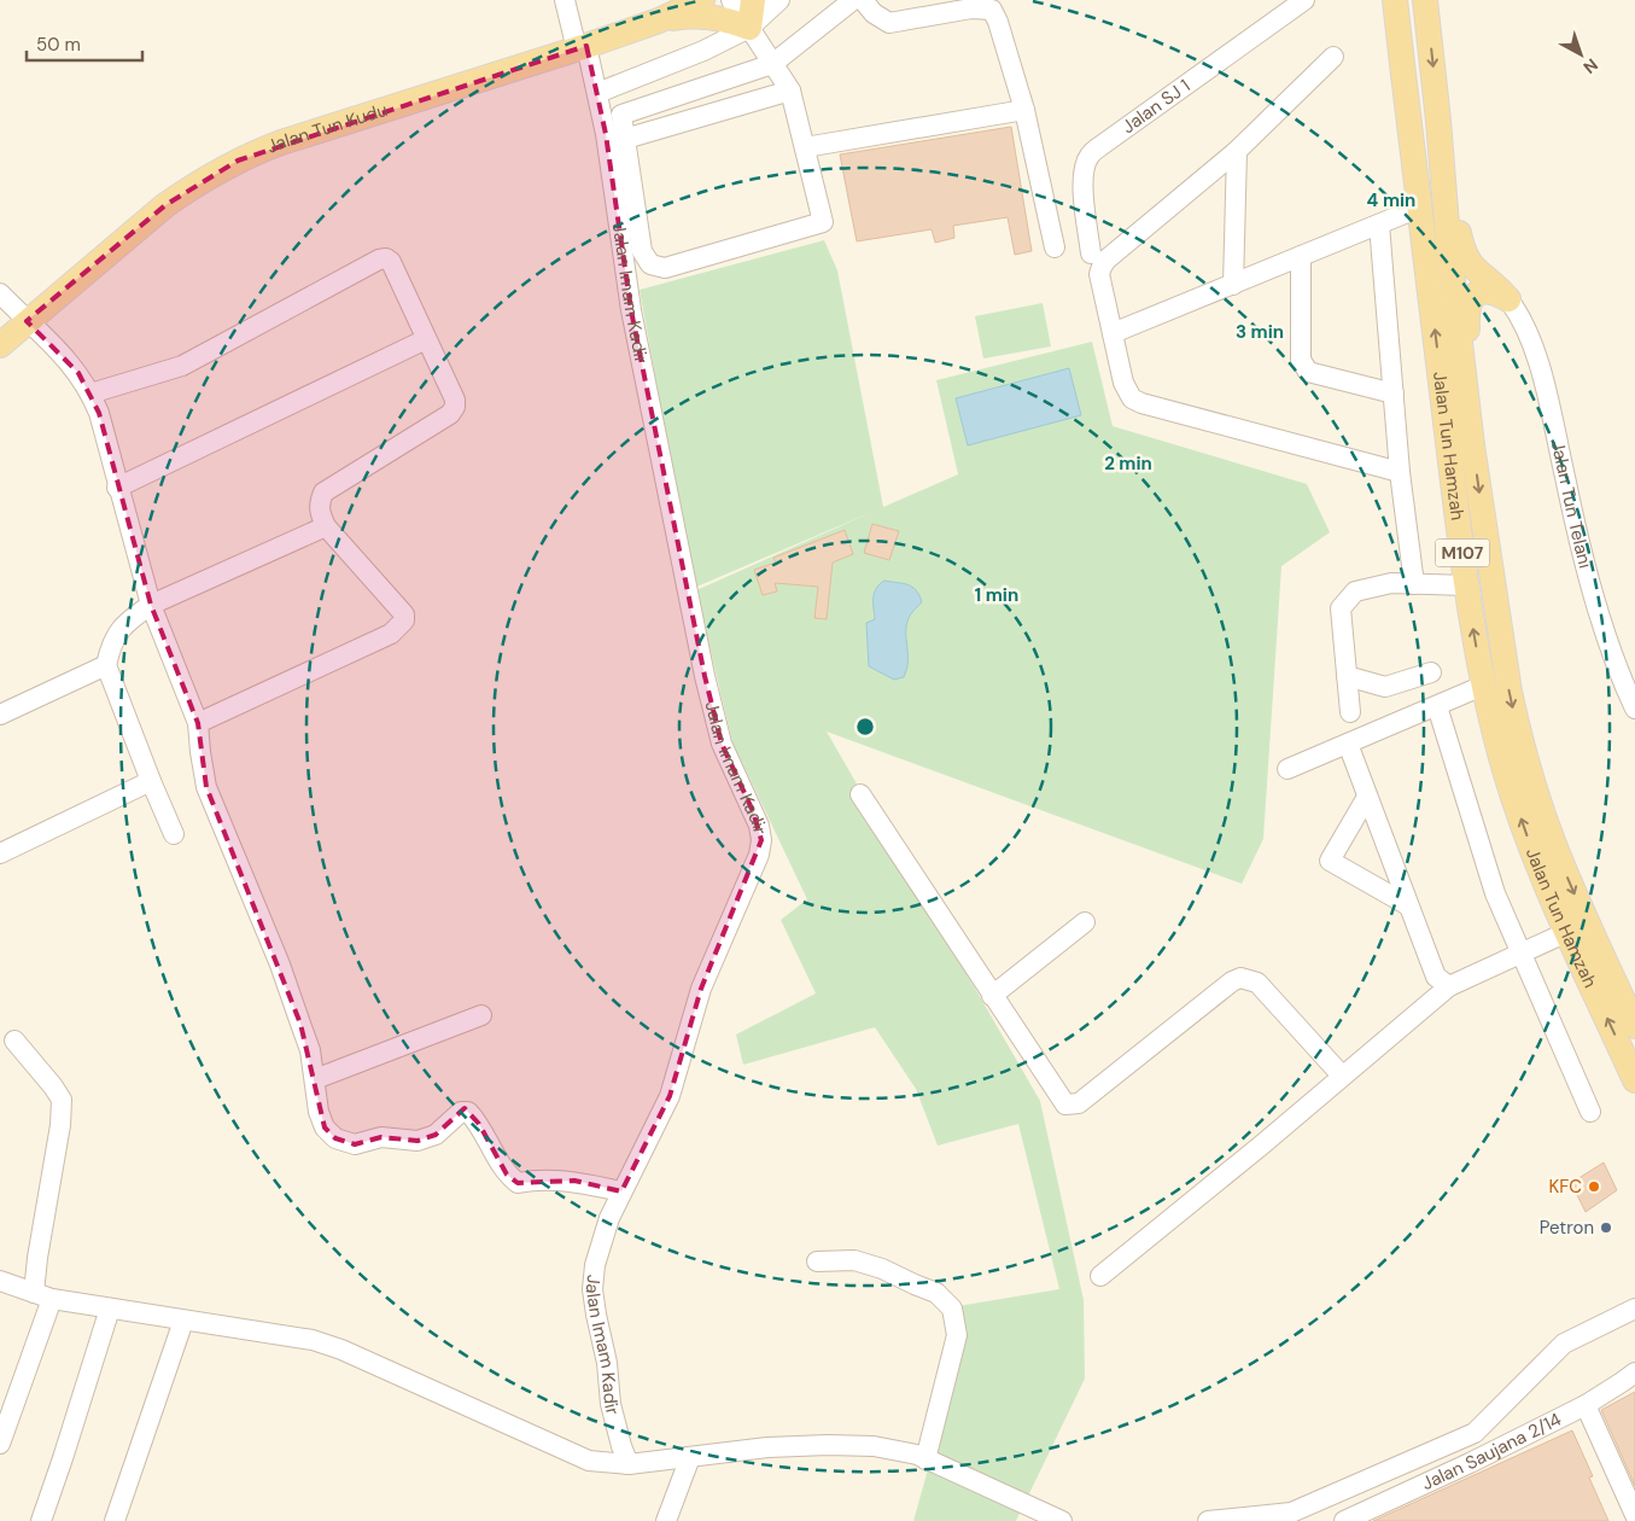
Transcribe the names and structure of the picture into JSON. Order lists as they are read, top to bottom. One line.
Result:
{"streets":{"main road":["Jalan Tun Kudu","Jalan Tun Hamzah","M107"],"street":["Jalan SJ 1","Jalan Imam Kadir","Jalan Tun Telani","Jalan Saujana 2/14"]},"crossings":[["Jalan Tun Kudu","Jalan Imam Kadir"]],"places":["KFC","Petron"],"scale_bar":"50 m","north":"bottom right","rings":["4 min","3 min","2 min","1 min"]}
